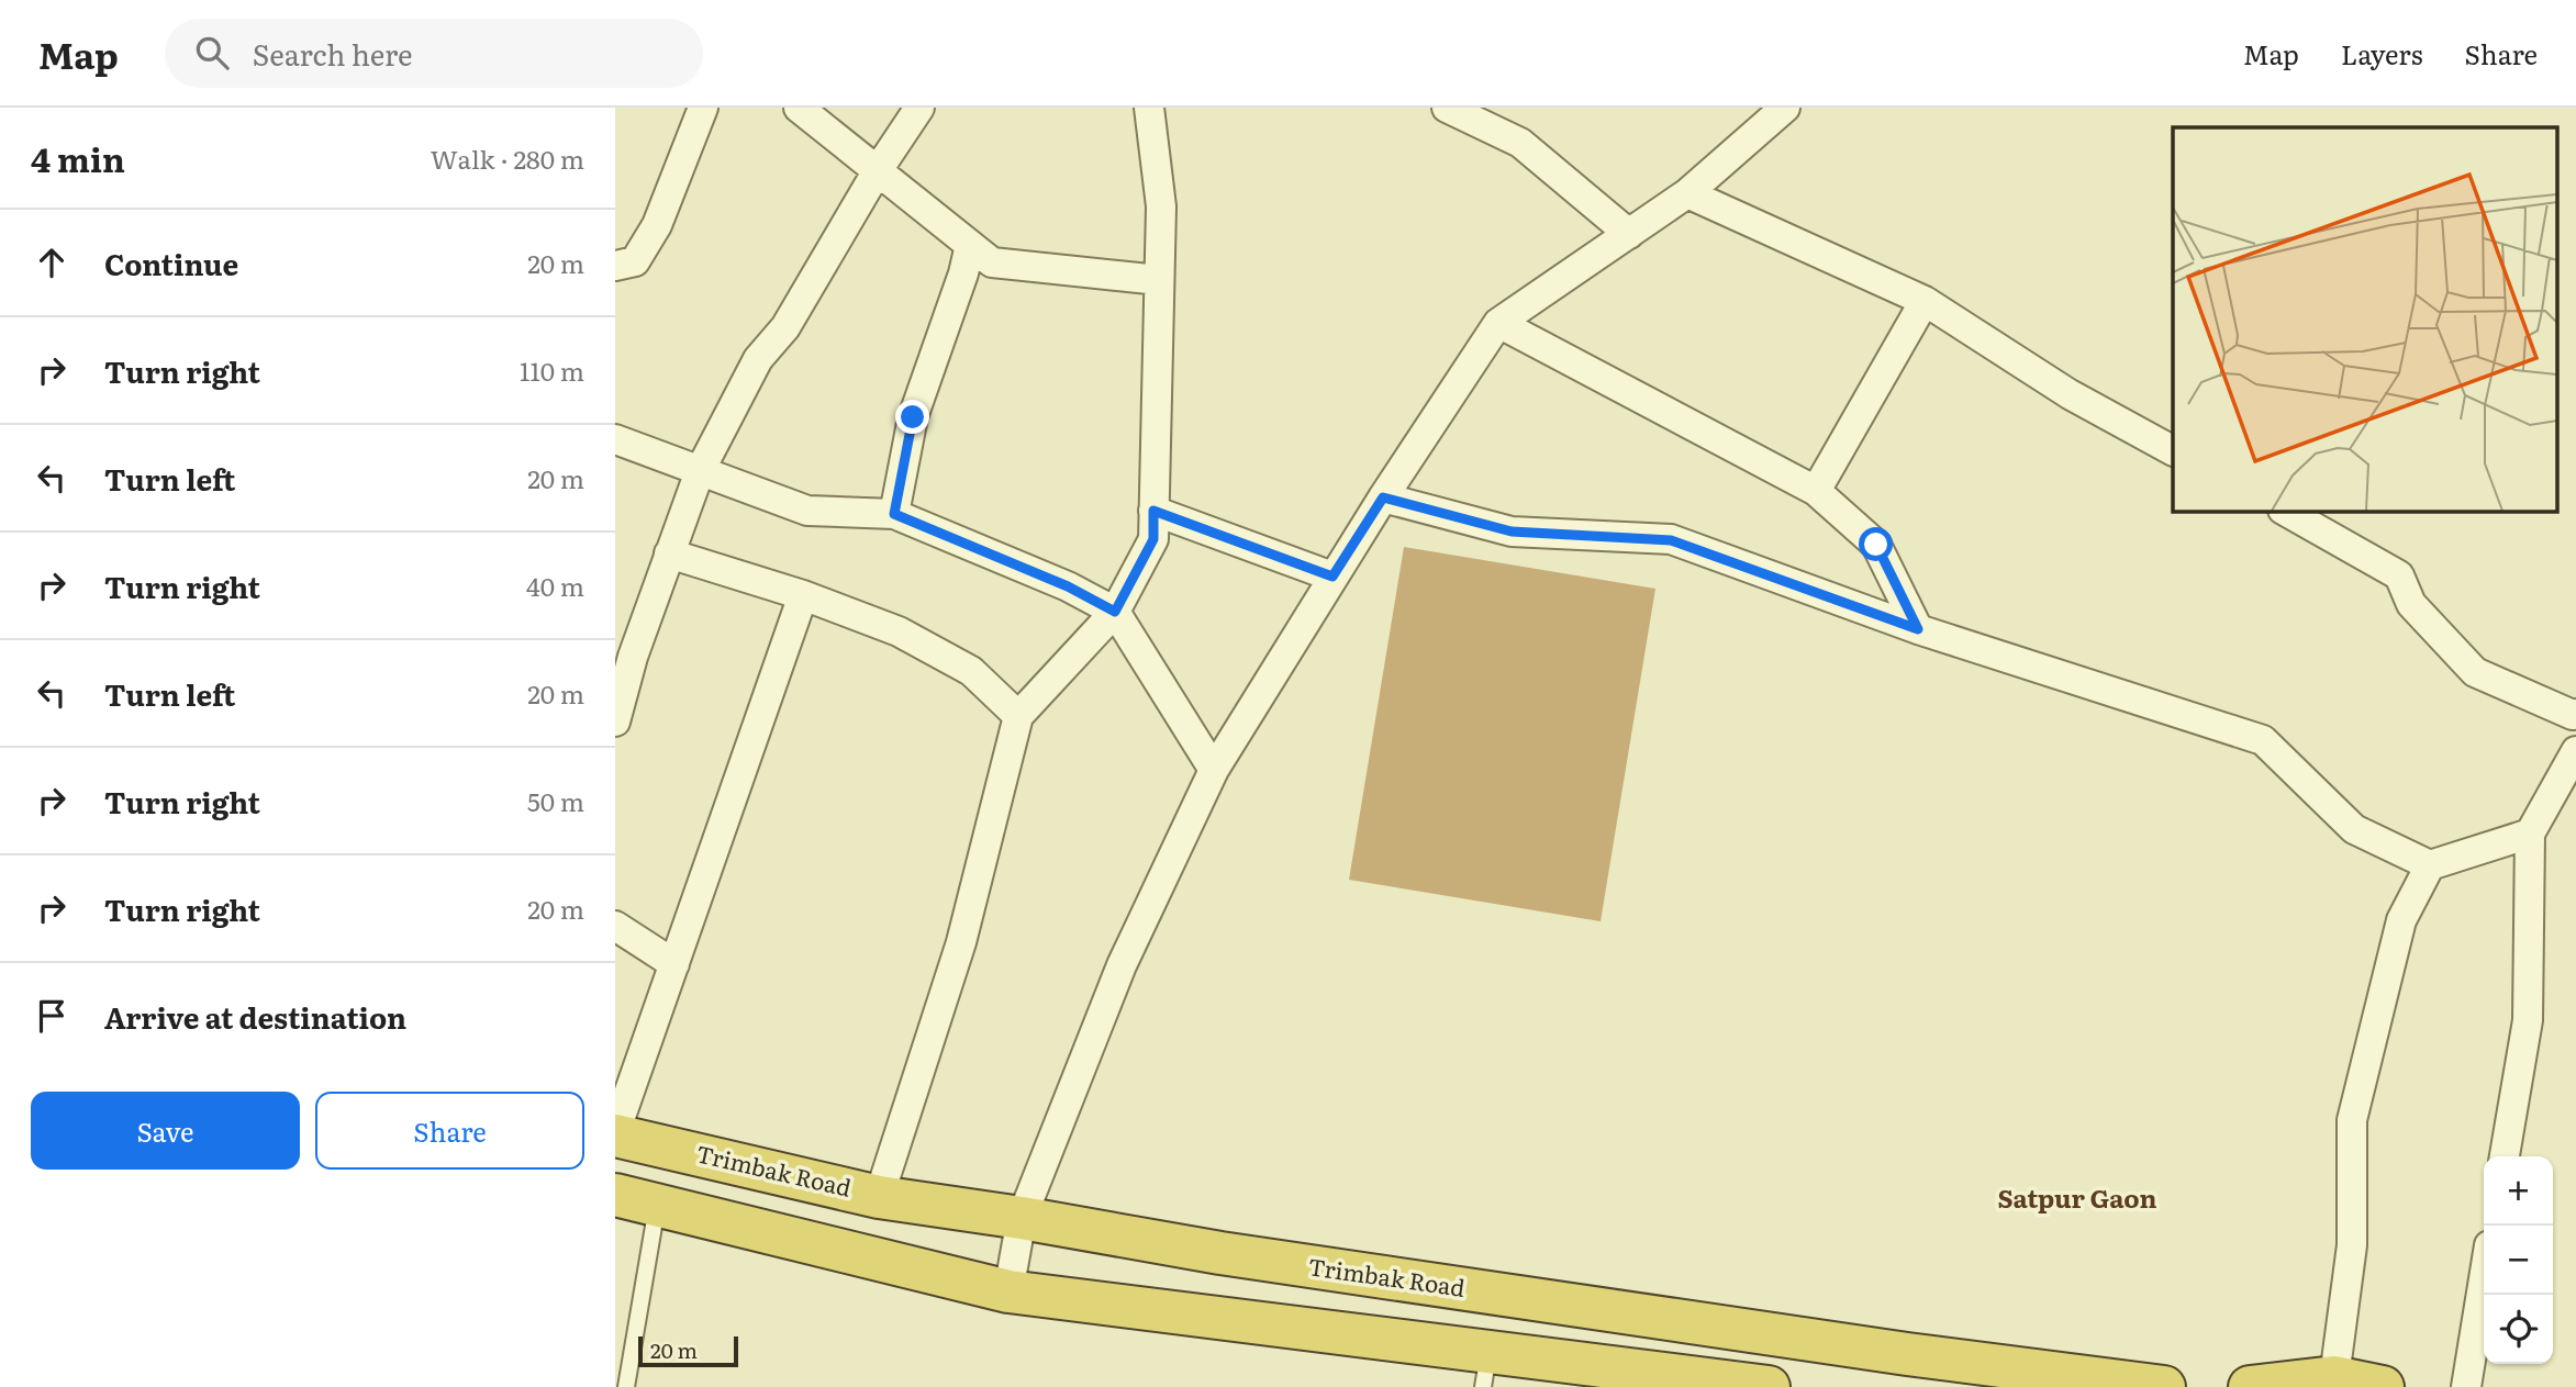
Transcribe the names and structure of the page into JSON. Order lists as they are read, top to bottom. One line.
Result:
{"streets":{"highway":["Trimbak Road"]},"districts":["Satpur Gaon"],"scale_bar":"20 m","page":{"header":"Map","search":"Search here","nav":["Map","Layers","Share"],"heading":["4 min","Walk · 280 m"],"list":[["Continue","20 m"],["Turn right","110 m"],["Turn left","20 m"],["Turn right","40 m"],["Turn left","20 m"],["Turn right","50 m"],["Turn right","20 m"],"Arrive at destination"],"buttons":["Save","Share"],"map_buttons":["+","−"],"scale":"20 m"}}
